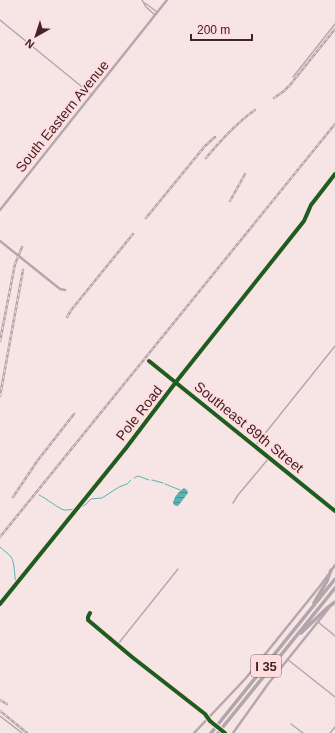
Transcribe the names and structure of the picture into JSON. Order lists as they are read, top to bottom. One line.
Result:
{"streets":{"highway":["I 35"],"main road":["South Eastern Avenue","Southeast 89th Street"],"street":["Pole Road"]},"crossings":[["Pole Road","Southeast 89th Street"]],"scale_bar":"200 m","north":"bottom left"}
